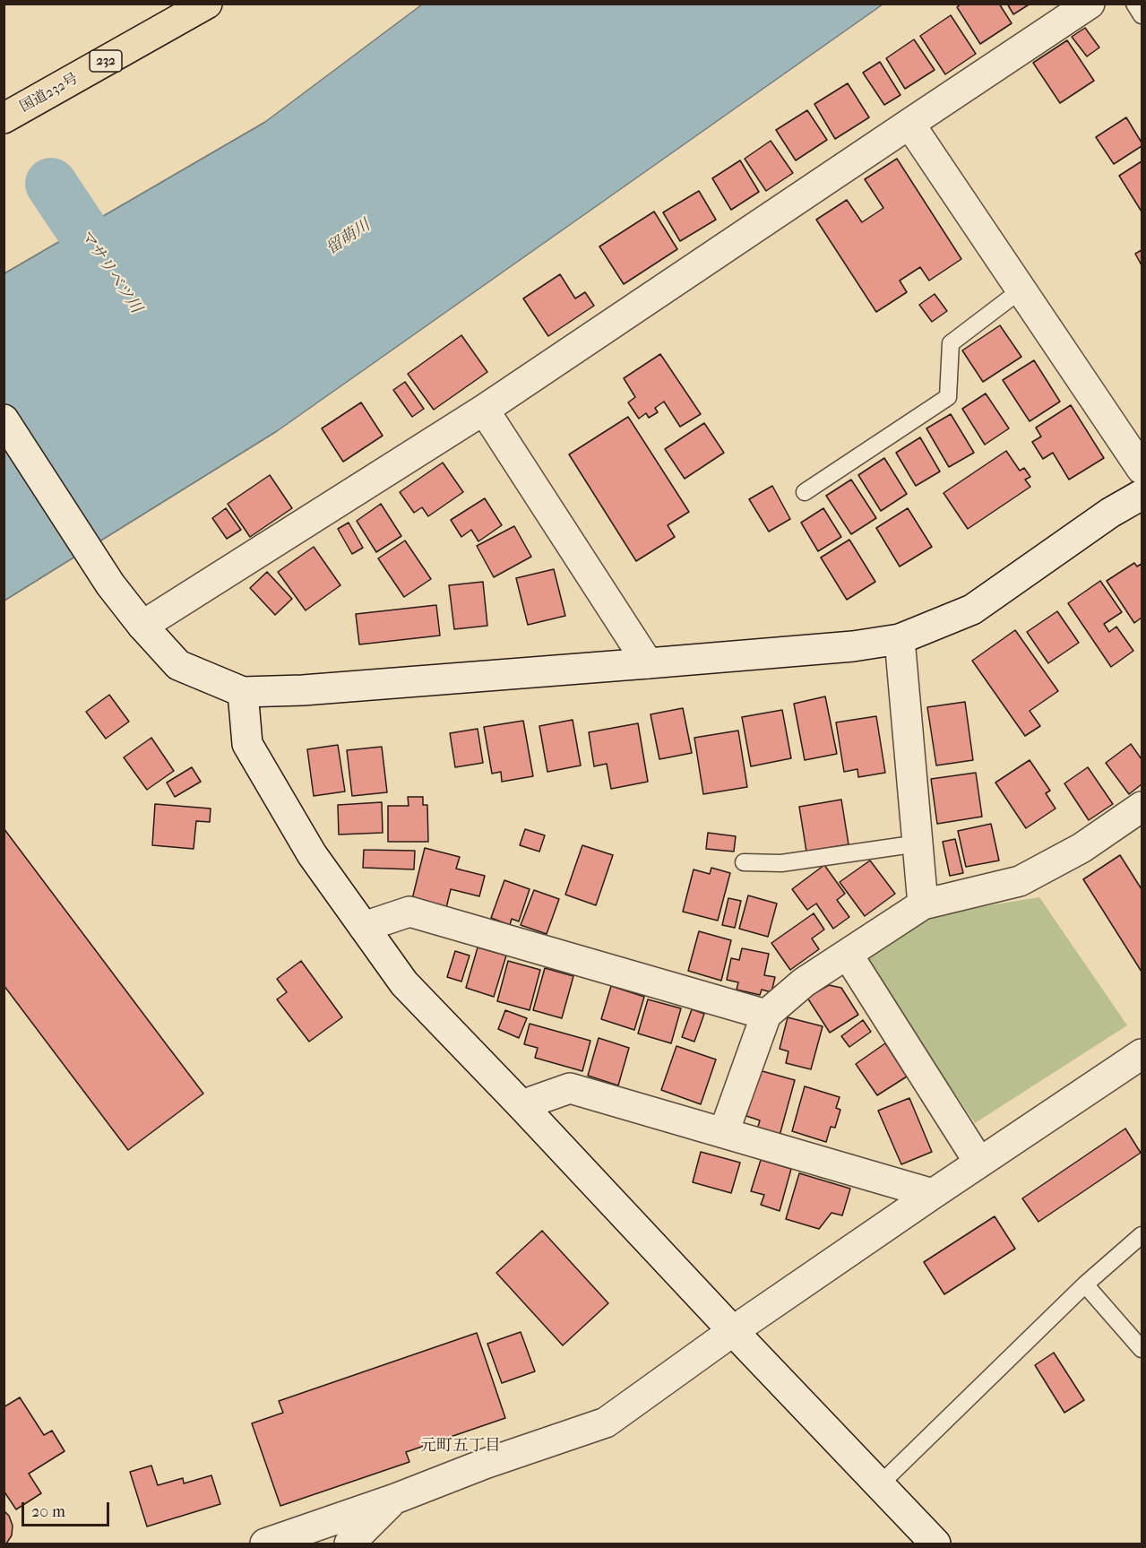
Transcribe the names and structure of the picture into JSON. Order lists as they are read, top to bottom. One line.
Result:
{"streets":{"highway":["232","国道232号"]},"districts":["元町五丁目"],"water":["留萌川","マサリベツ川"],"scale_bar":"20 m"}
